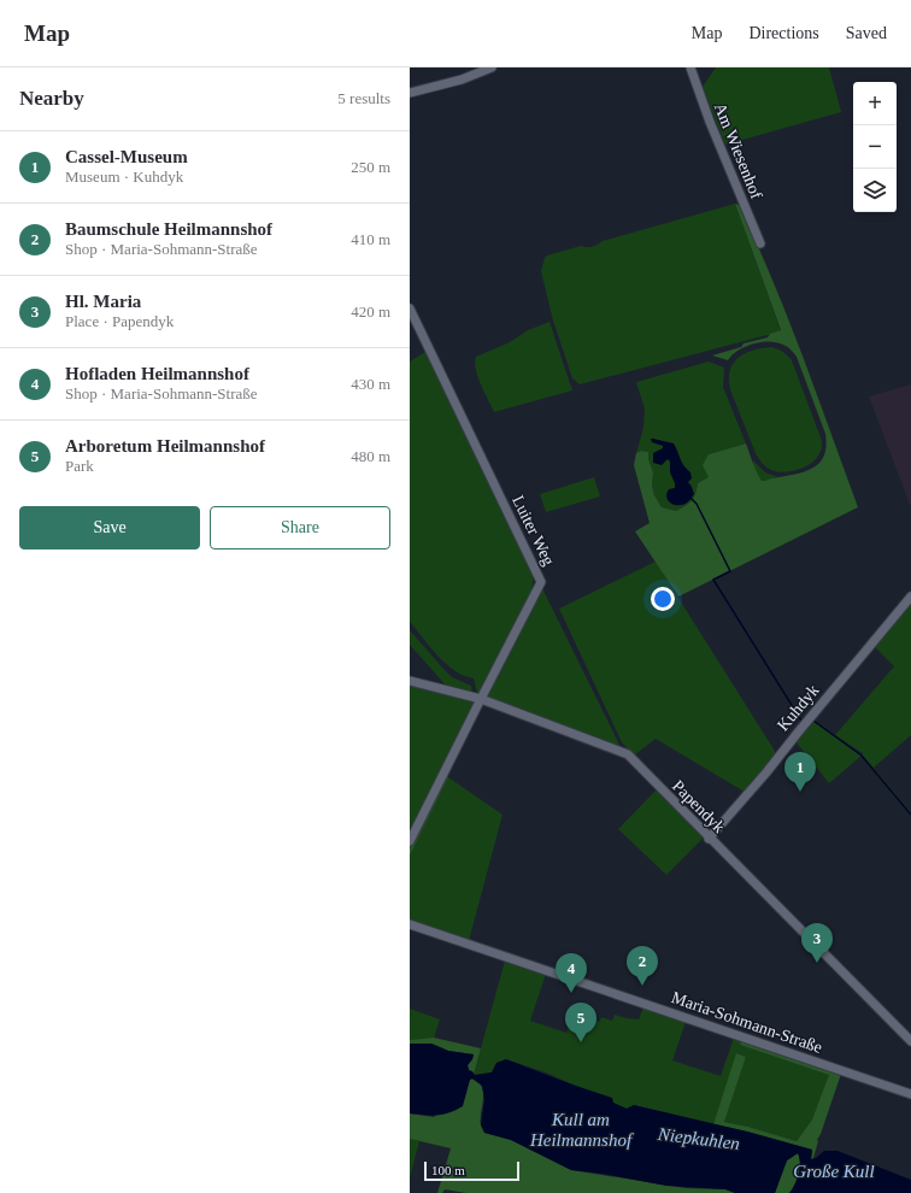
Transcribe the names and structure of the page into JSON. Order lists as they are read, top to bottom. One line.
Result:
{"streets":{"street":["Am Wiesenhof","Luiter Weg","Kuhdyk","Papendyk","Maria-Sohmann-Straße"]},"crossings":[["Luiter Weg","Papendyk"],["Kuhdyk","Papendyk"]],"water":["Kull am Heilmannshof","Niepkuhlen","Große Kull"],"scale_bar":"100 m","page":{"header":"Map","nav":["Map","Directions","Saved"],"heading":["Nearby","5 results"],"map_buttons":["+","−"],"list":[{"mark":"1","name":"Cassel-Museum","note":"Museum · Kuhdyk","value":"250 m"},{"mark":"2","name":"Baumschule Heilmannshof","note":"Shop · Maria-Sohmann-Straße","value":"410 m"},{"mark":"3","name":"Hl. Maria","note":"Place · Papendyk","value":"420 m"},{"mark":"4","name":"Hofladen Heilmannshof","note":"Shop · Maria-Sohmann-Straße","value":"430 m"},{"mark":"5","name":"Arboretum Heilmannshof","note":"Park","value":"480 m"}],"buttons":["Save","Share"],"pins":["1","3","2","4","5"],"scale":"100 m"}}
